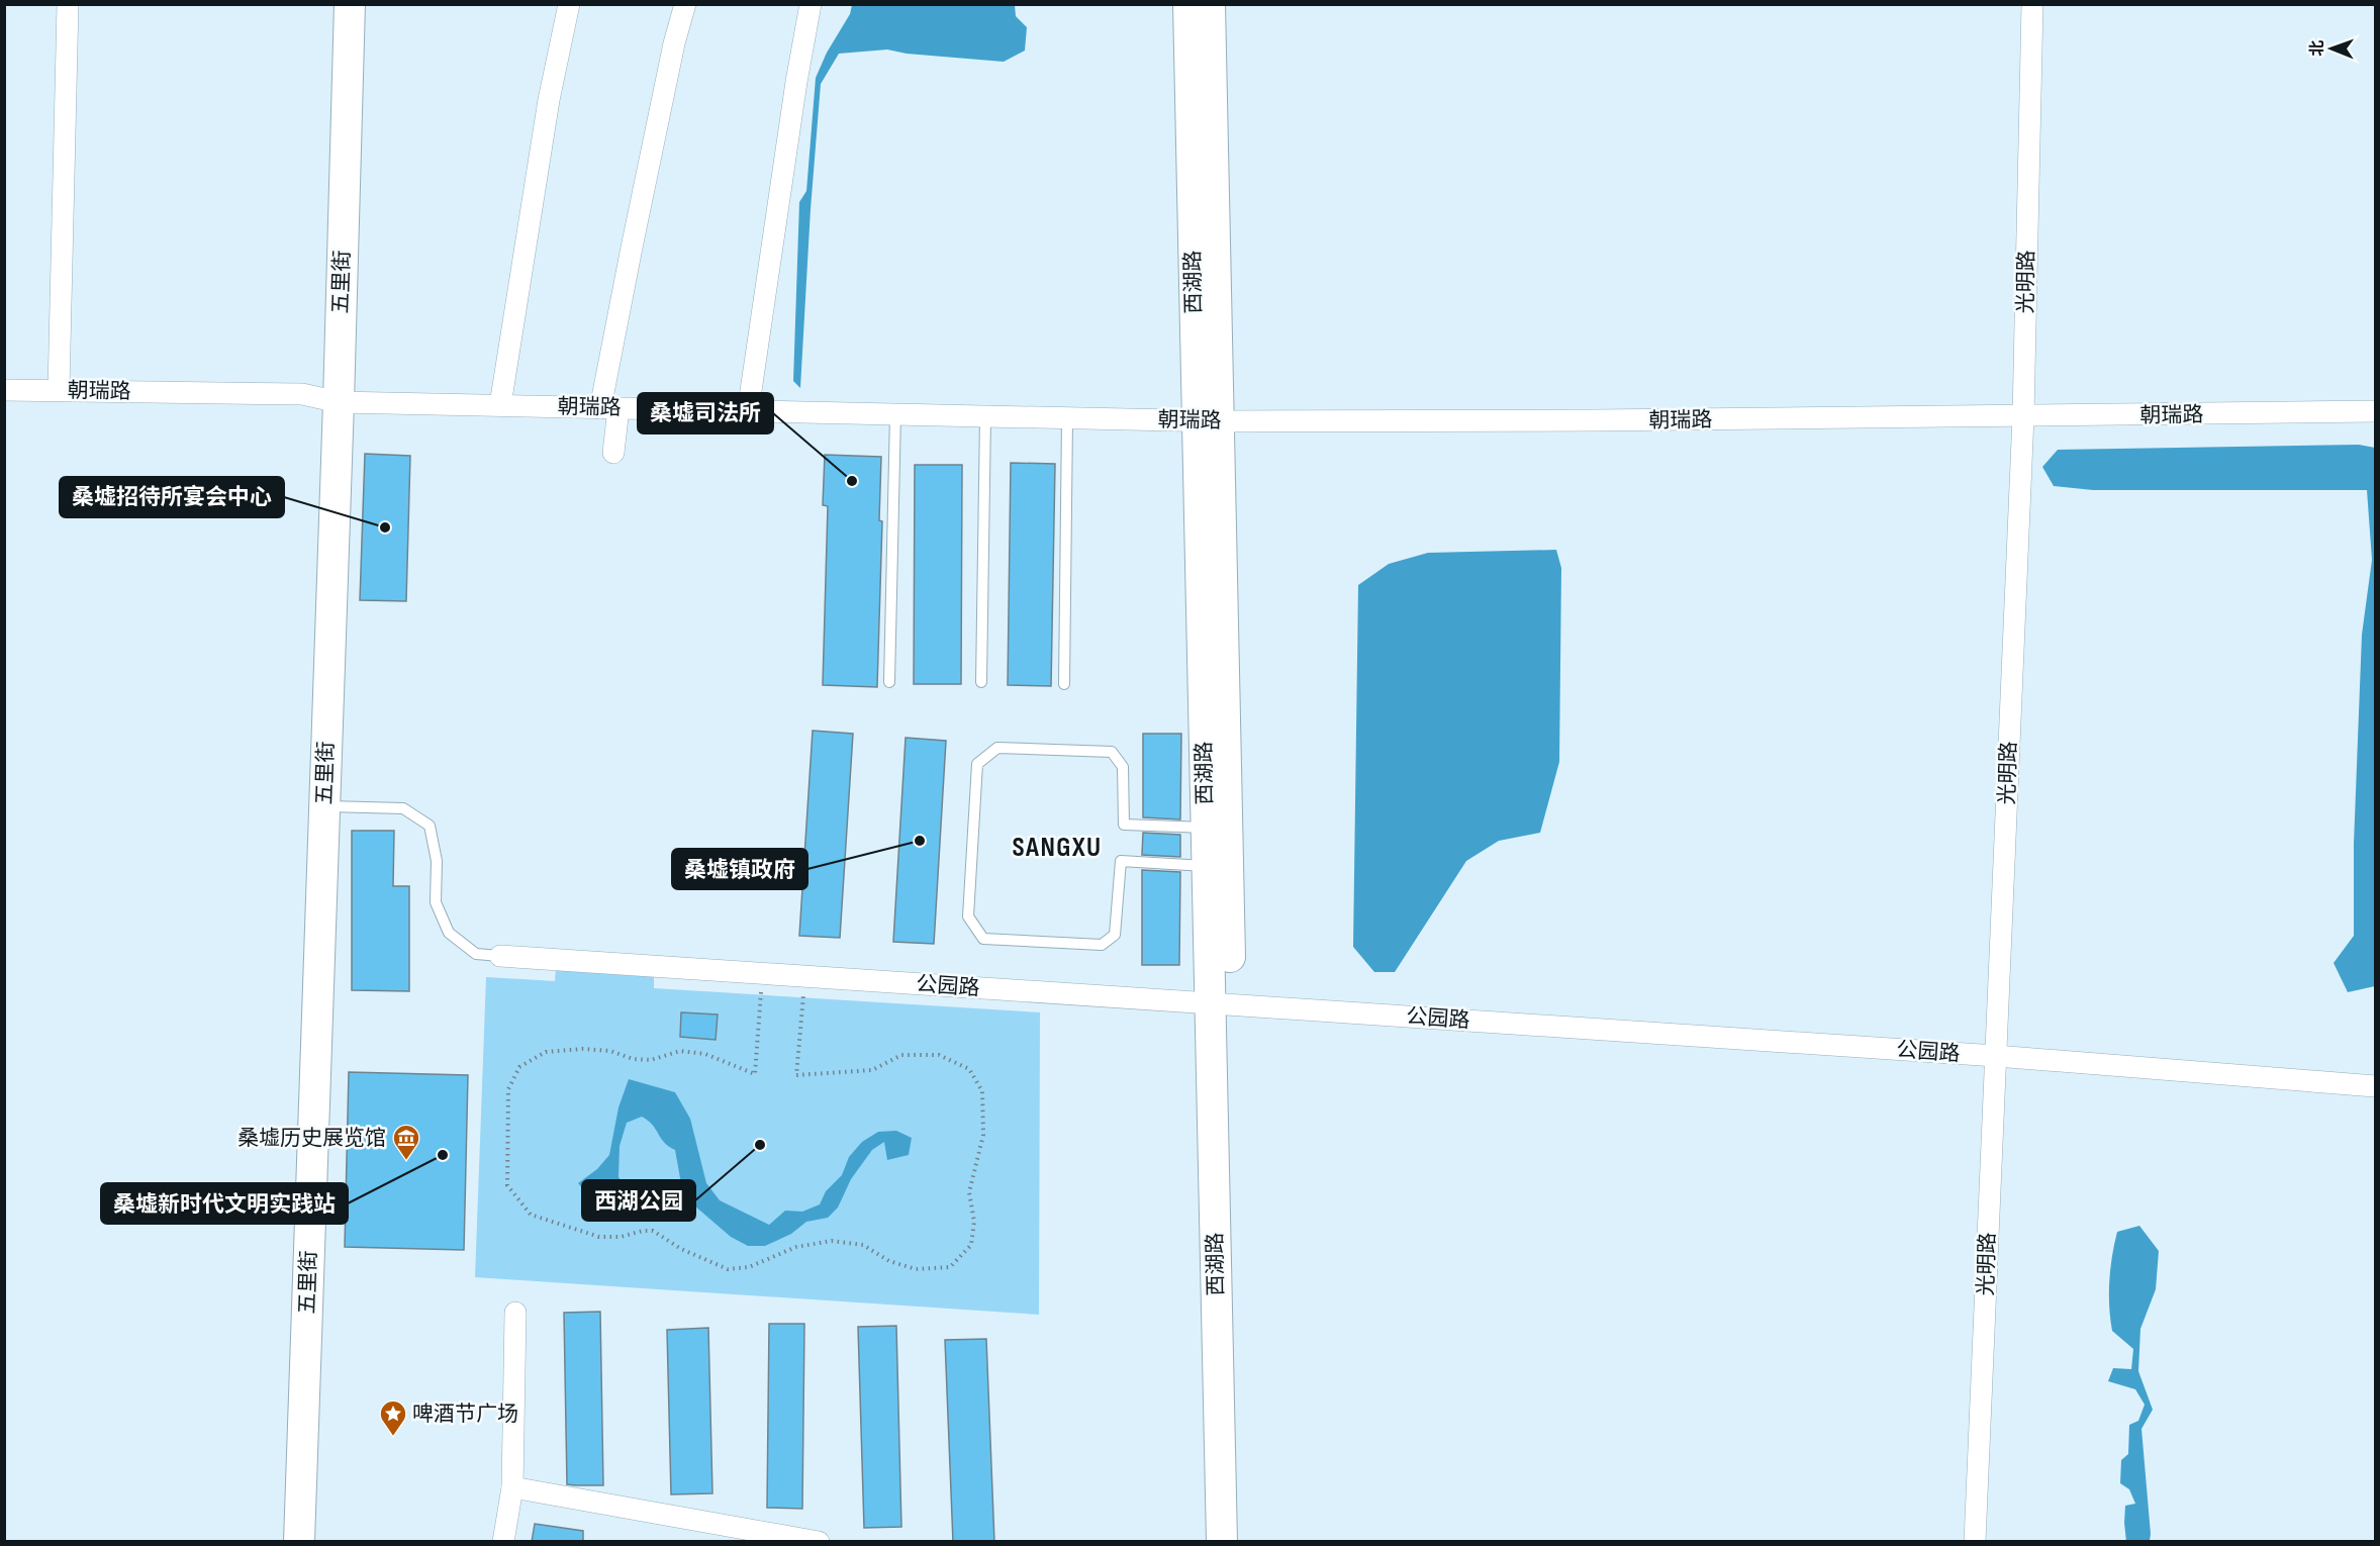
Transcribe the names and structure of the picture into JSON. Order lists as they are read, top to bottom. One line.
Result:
{"streets":{"main road":["五里街","西湖路"],"street":["光明路","朝瑞路","公园路"]},"crossings":[["五里街","朝瑞路"],["西湖路","朝瑞路"],["西湖路","公园路"],["光明路","朝瑞路"],["光明路","公园路"]],"districts":["SANGXU"],"places":{"other":["桑墟司法所","桑墟招待所宴会中心","桑墟镇政府","西湖公园","桑墟新时代文明实践站"],"museum":["桑墟历史展览馆"],"place":["啤酒节广场"]},"north":"left"}
